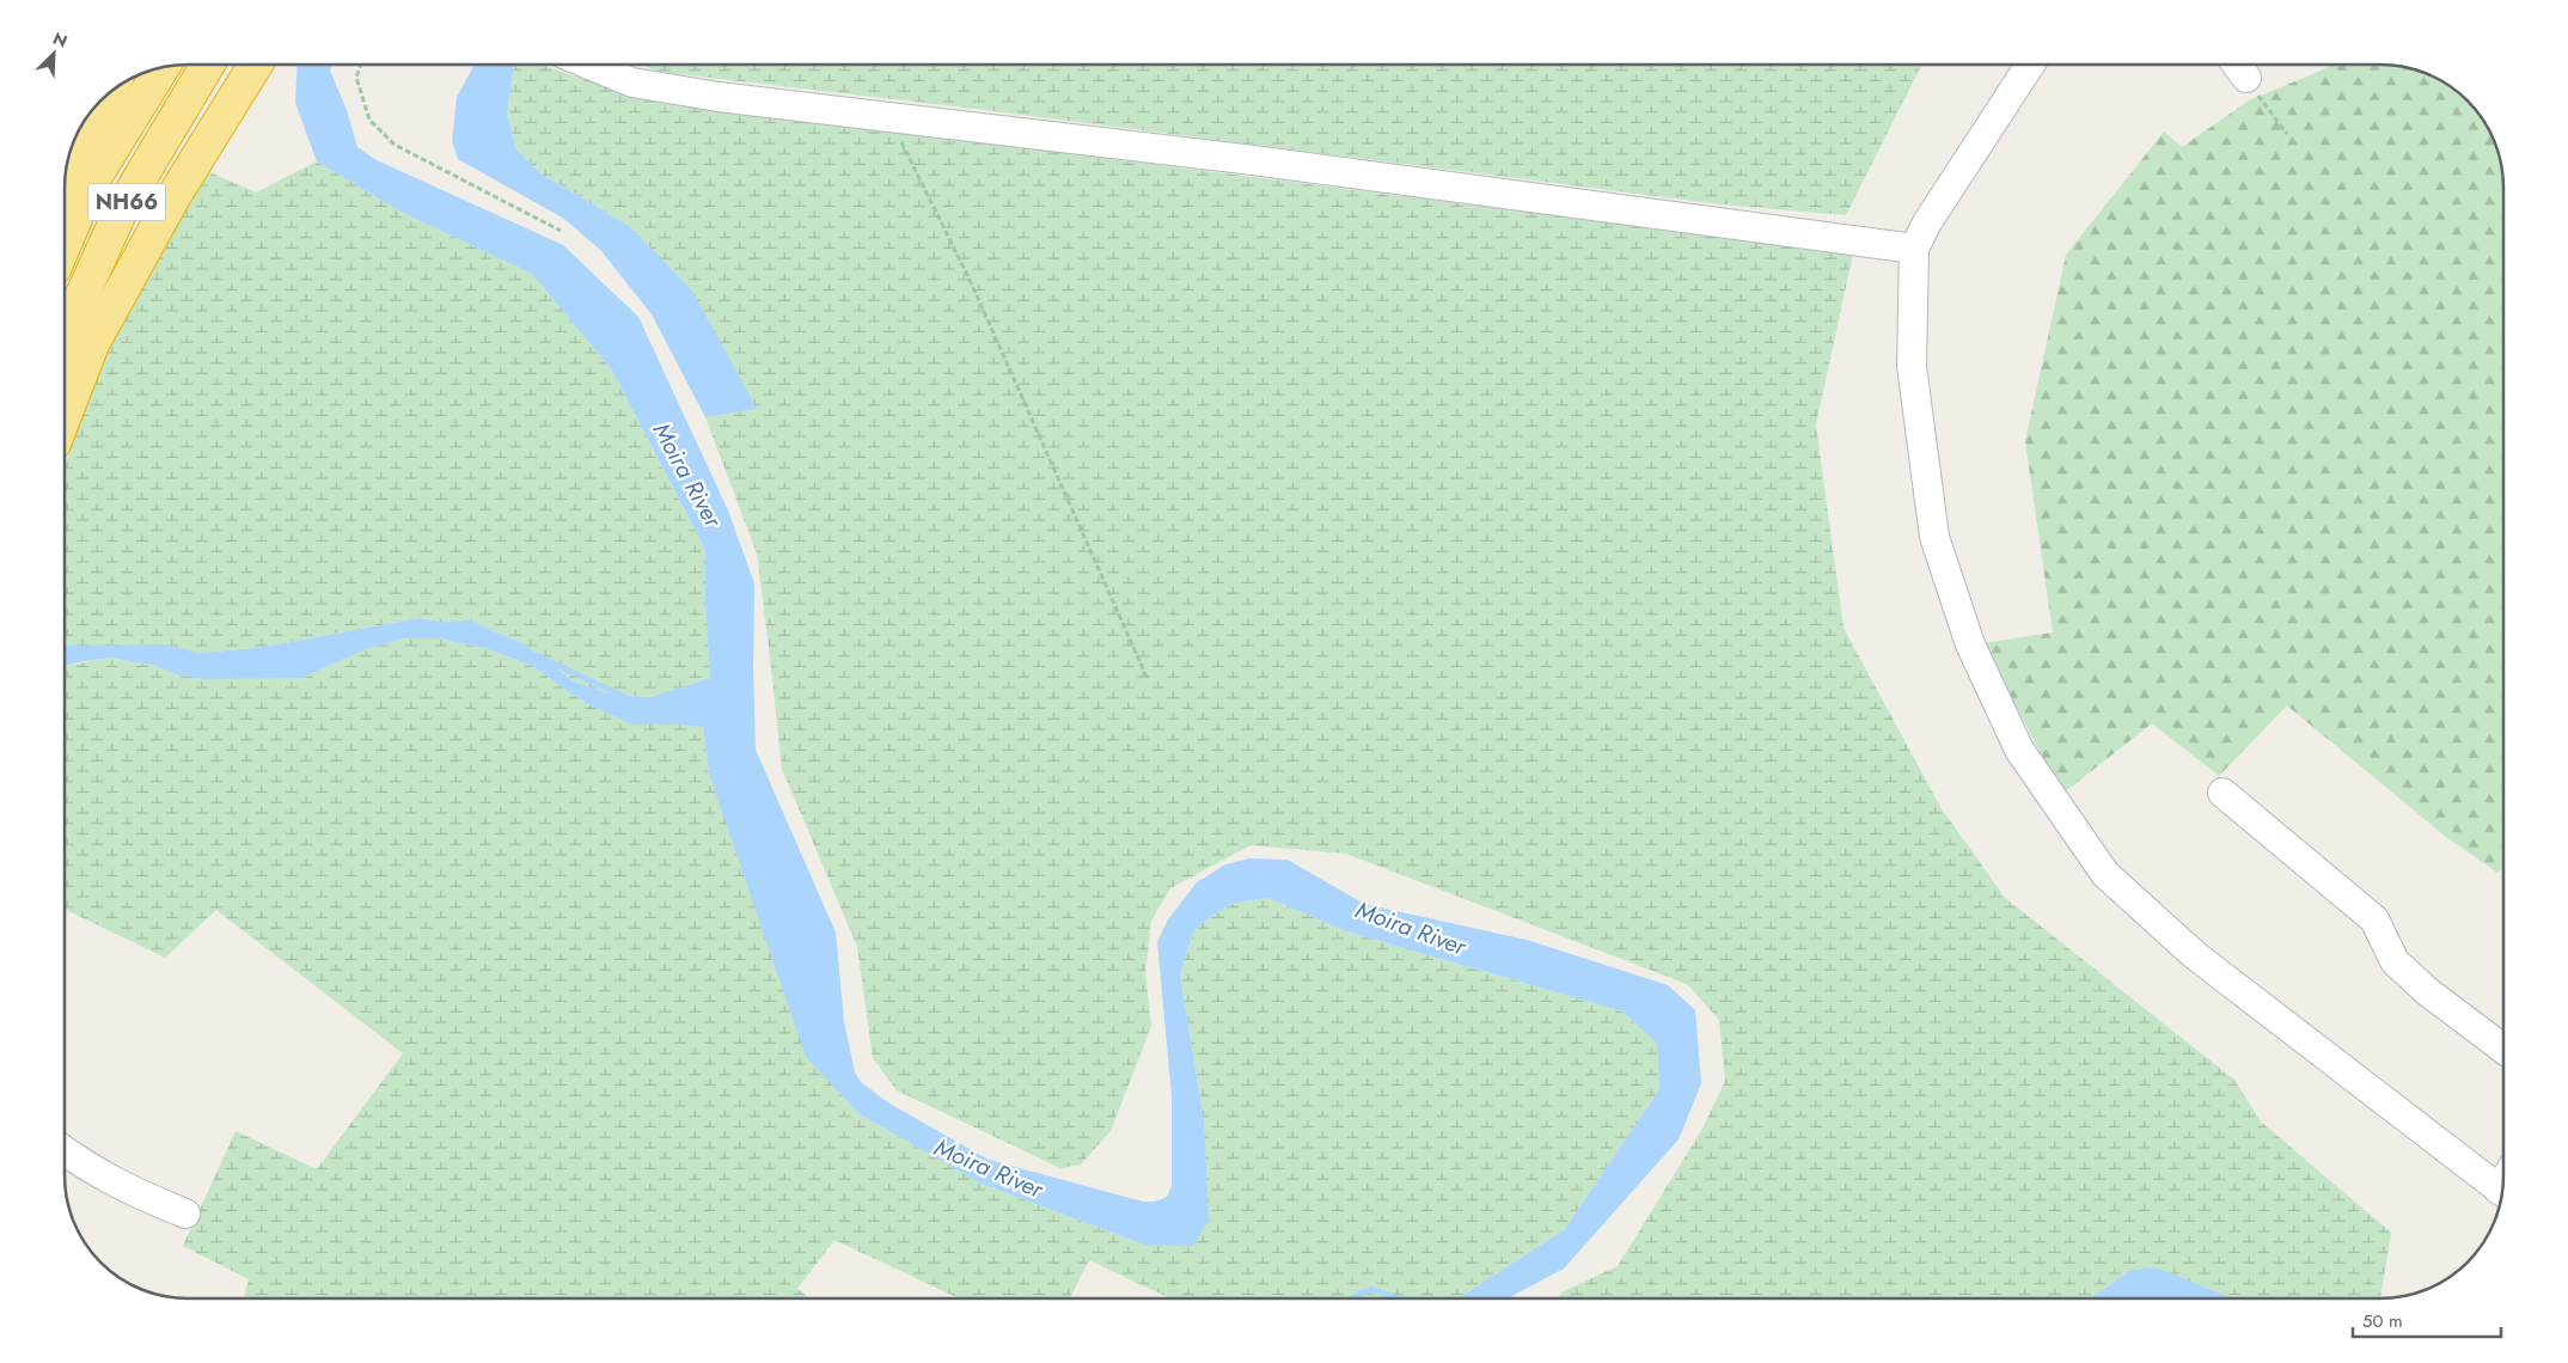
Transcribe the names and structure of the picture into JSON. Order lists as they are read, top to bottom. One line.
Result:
{"streets":{"highway":["NH66"]},"water":["Moira River"],"scale_bar":"50 m","north":"top right"}
